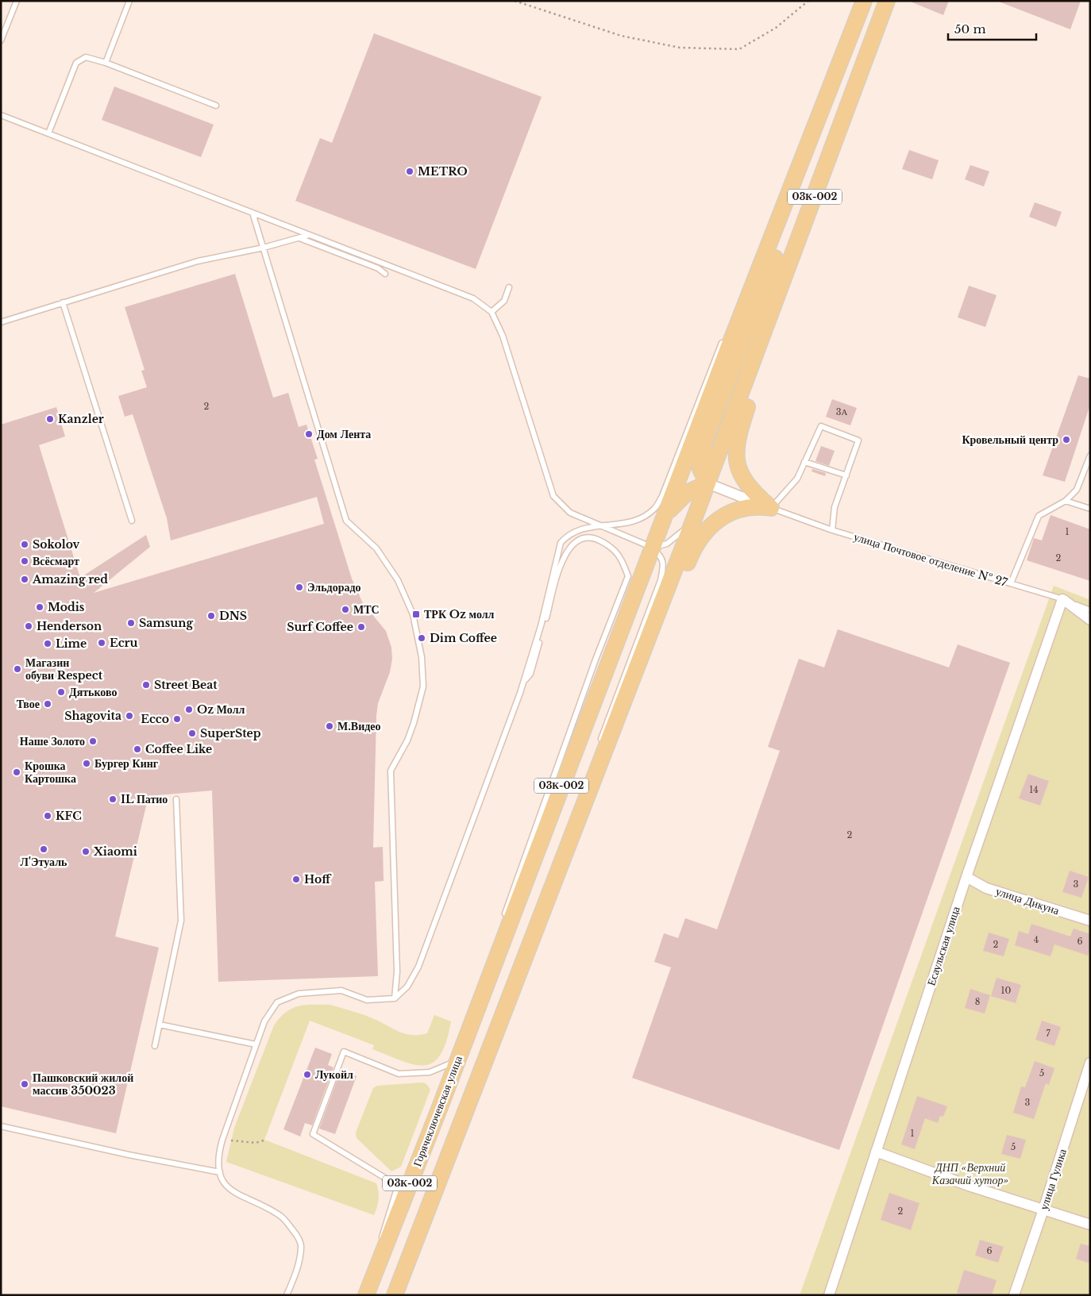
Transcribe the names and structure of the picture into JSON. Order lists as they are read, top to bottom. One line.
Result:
{"streets":{"main road":["03К-002","Горячеключевская улица"],"street":["улица Дикуна","Есаульская улица","улица Гулика"],"lane":["улица Почтовое отделение № 27"]},"crossings":[["03К-002","Горячеключевская улица"],["улица Почтовое отделение № 27","Есаульская улица"],["улица Дикуна","Есаульская улица"]],"parks":["ДНП «Верхний Казачий хутор»"],"places":{"other":["METRO","Kanzler","Дом Лента","Кровельный центр","Sokolov","Всёсмарт","Amazing red","Эльдорадо","Modis","МТС","DNS","Samsung","Henderson","Surf Coffee","Dim Coffee","Ecru","Lime","Магазин обуви Respect","Street Beat","Дятьково","Твое","Oz Молл","Shagovita","Ecco","М.Видео","SuperStep","Наше Золото","Coffee Like","Бургер Кинг","Крошка Картошка","IL Патио","KFC","Л'Этуаль","Xiaomi","Hoff","Лукойл","Пашковский жилой массив 350023"],"transit":["ТРК Oz молл"]},"house_numbers":["2","3А","1","2","14","2","3","4","6","2","10","8","7","5","3","1","5","2","6"],"scale_bar":"50 m"}
